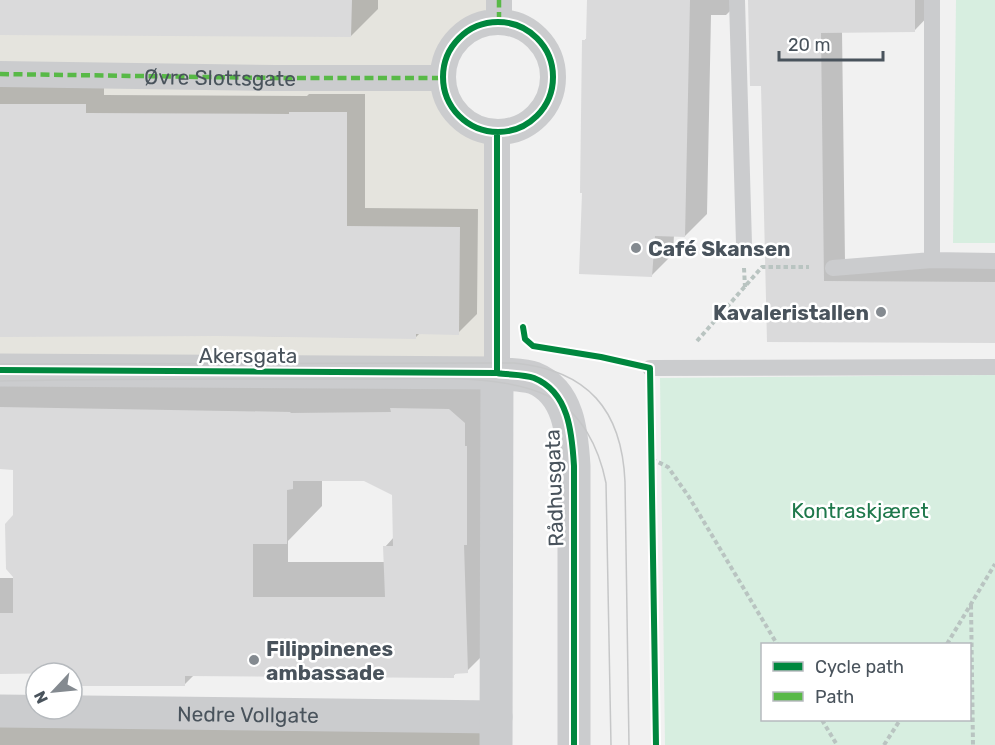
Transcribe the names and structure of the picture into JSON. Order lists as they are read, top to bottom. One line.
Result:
{"streets":{"street":["Øvre Slottsgate","Akersgata","Rådhusgata","Nedre Vollgate"]},"crossings":[["Akersgata","Rådhusgata"]],"parks":["Kontraskjæret"],"places":["Café Skansen","Kavaleristallen","Filippinenes ambassade"],"legend":["Cycle path","Path"],"scale_bar":"20 m","north":"bottom left"}
